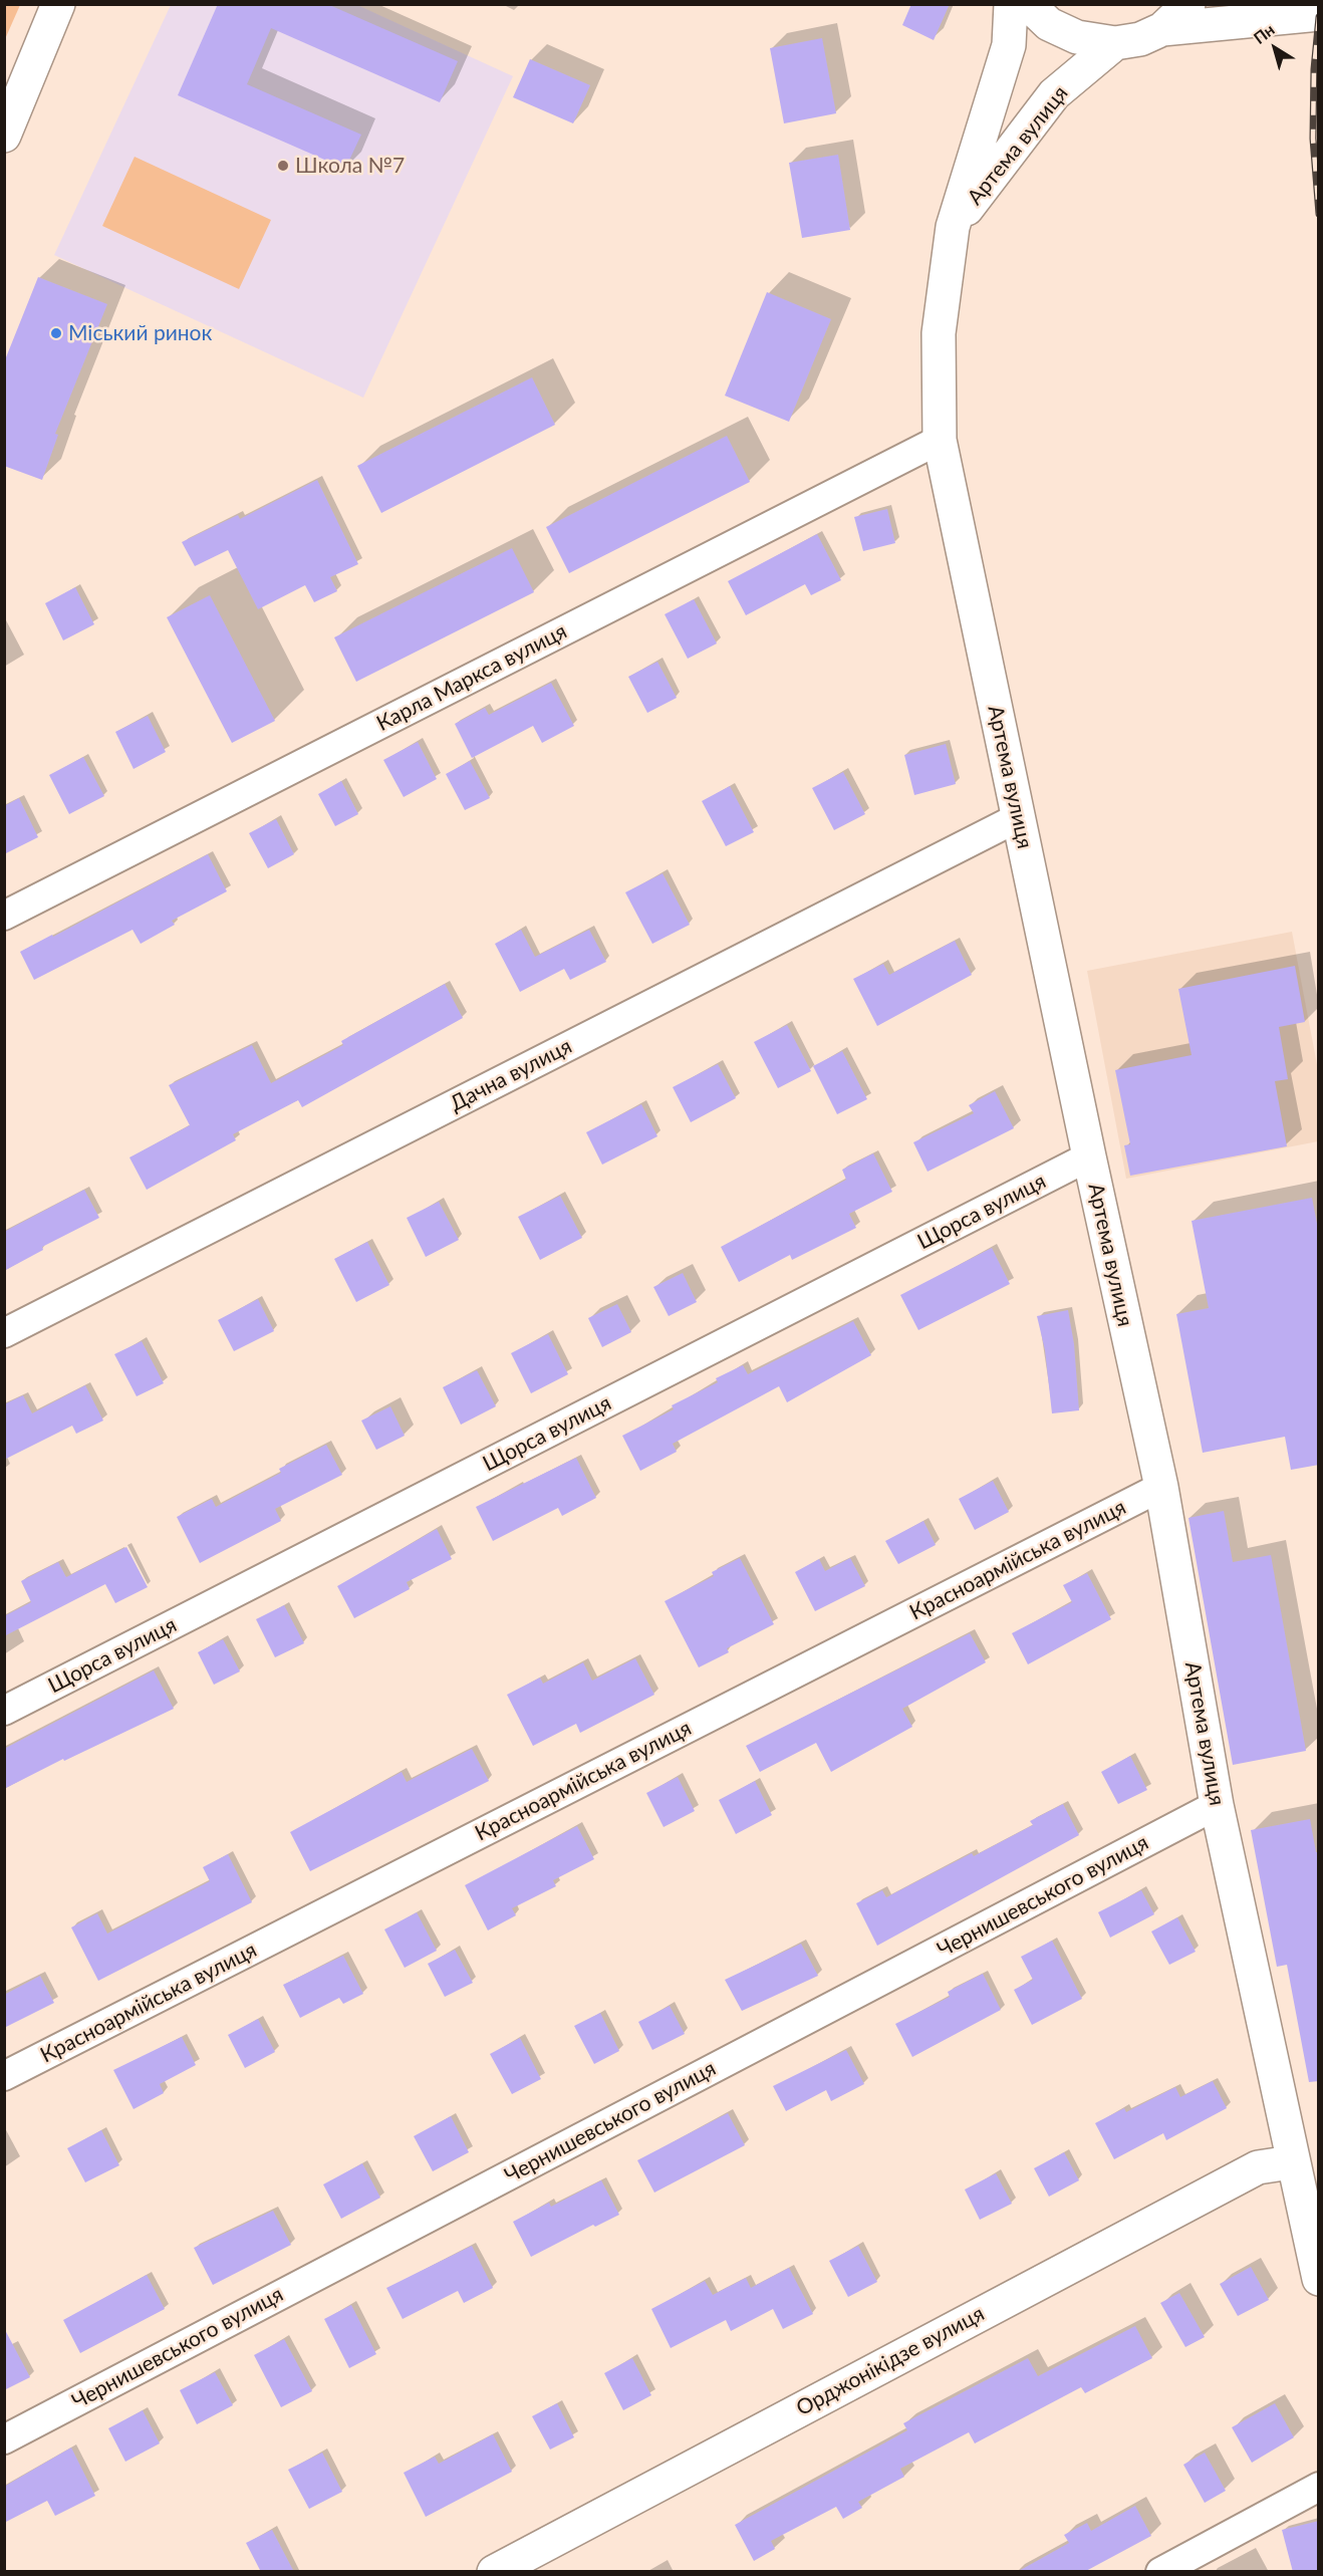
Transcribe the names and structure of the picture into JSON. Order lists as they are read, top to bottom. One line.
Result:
{"streets":{"main road":["Артема вулиця","Орджонікідзе вулиця"],"street":["Карла Маркса вулиця","Дачна вулиця","Щорса вулиця","Красноармійська вулиця","Чернишевського вулиця"]},"crossings":[["Артема вулиця","Карла Маркса вулиця"],["Артема вулиця","Дачна вулиця"],["Артема вулиця","Щорса вулиця"],["Артема вулиця","Красноармійська вулиця"],["Артема вулиця","Чернишевського вулиця"],["Артема вулиця","Орджонікідзе вулиця"]],"places":["Школа №7","Міський ринок"],"north":"top left"}
